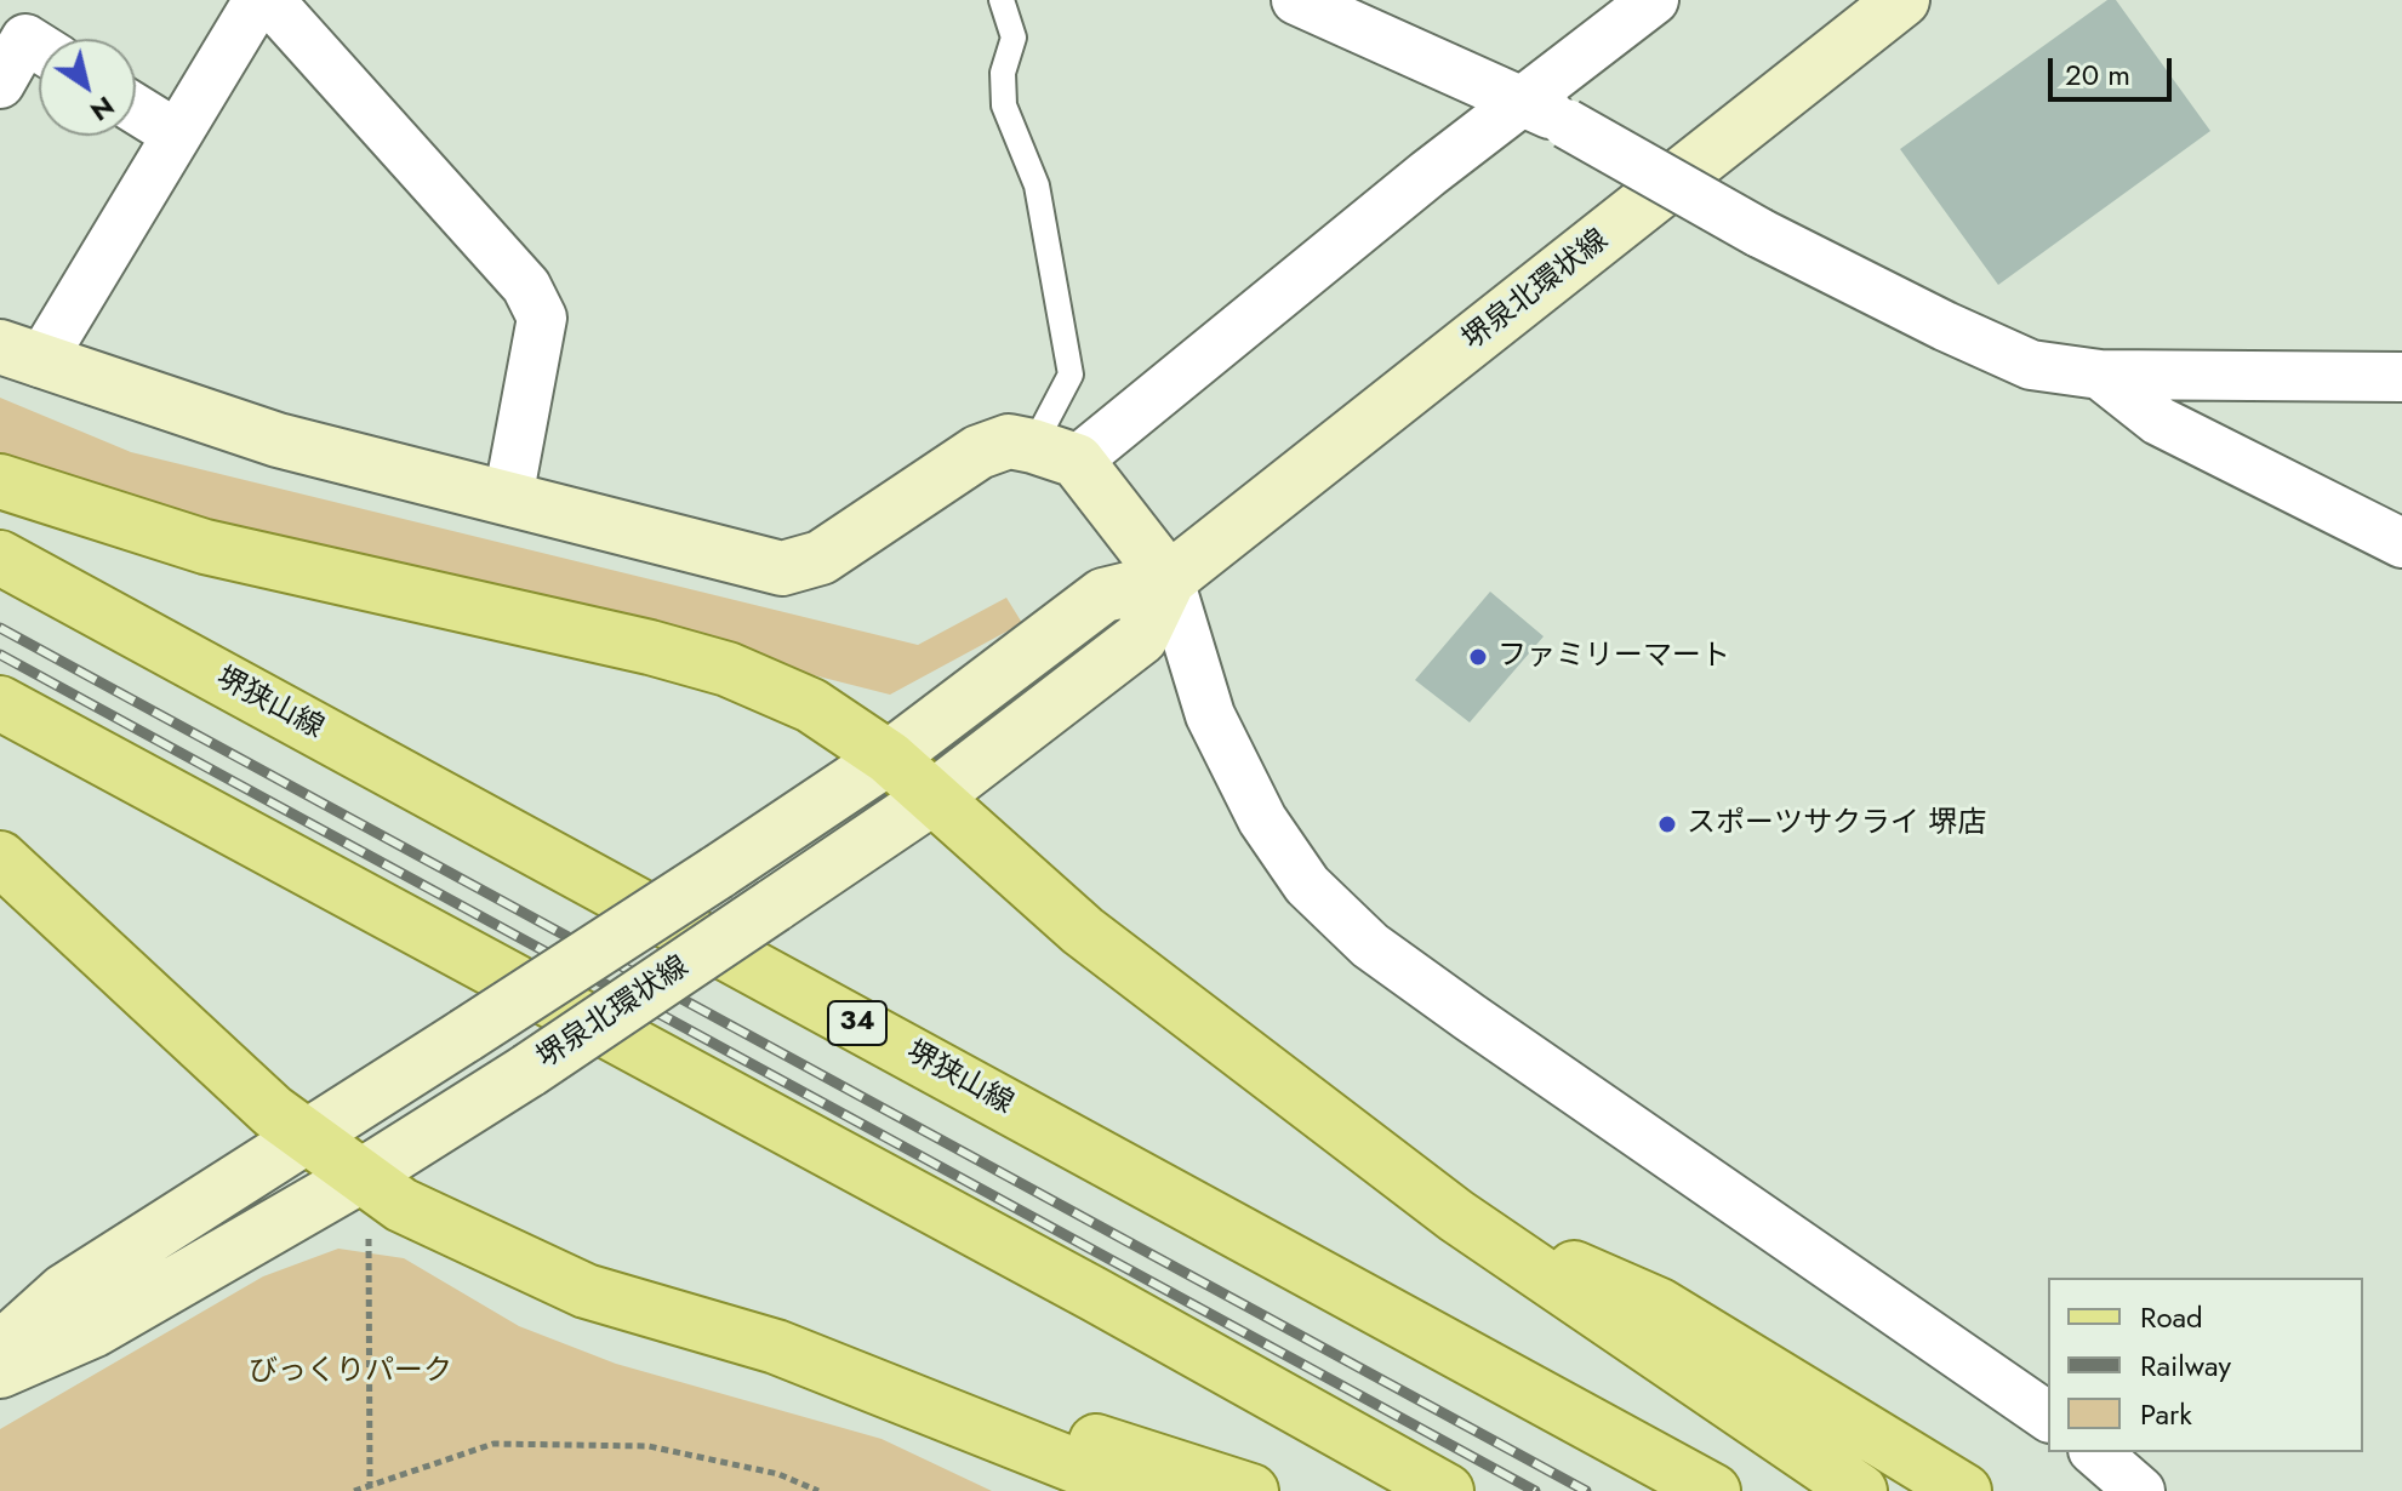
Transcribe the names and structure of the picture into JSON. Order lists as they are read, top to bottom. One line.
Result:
{"streets":{"main road":["堺泉北環状線","堺狭山線","34"]},"parks":["びっくりパーク"],"places":["ファミリーマート","スポーツサクライ 堺店"],"legend":["Road","Railway","Park"],"scale_bar":"20 m","north":"bottom right"}
